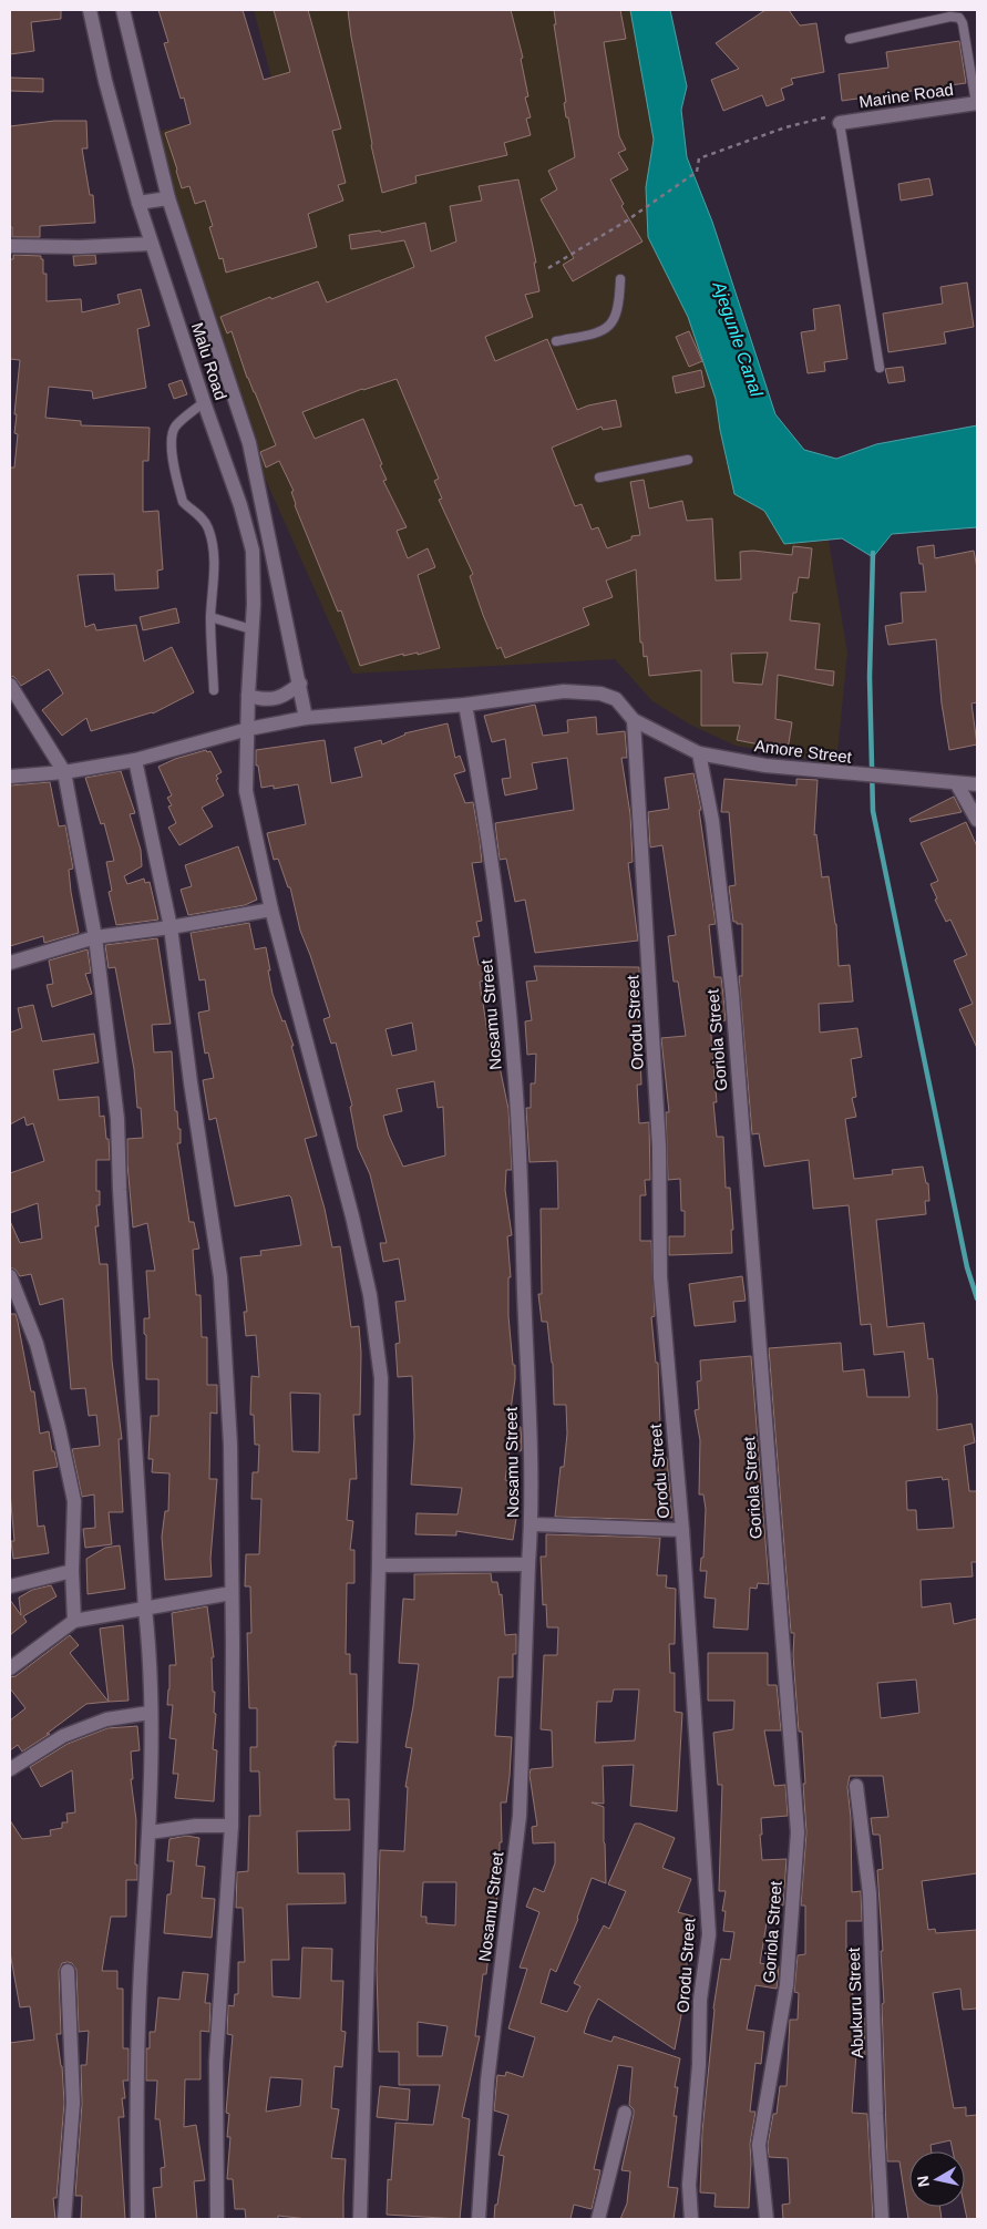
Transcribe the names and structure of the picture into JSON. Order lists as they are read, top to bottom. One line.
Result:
{"streets":{"street":["Marine Road","Malu Road","Amore Street","Nosamu Street","Orodu Street","Goriola Street","Abukuru Street"]},"crossings":[["Amore Street","Orodu Street"],["Amore Street","Goriola Street"]],"water":["Ajegunle Canal"],"north":"left"}
